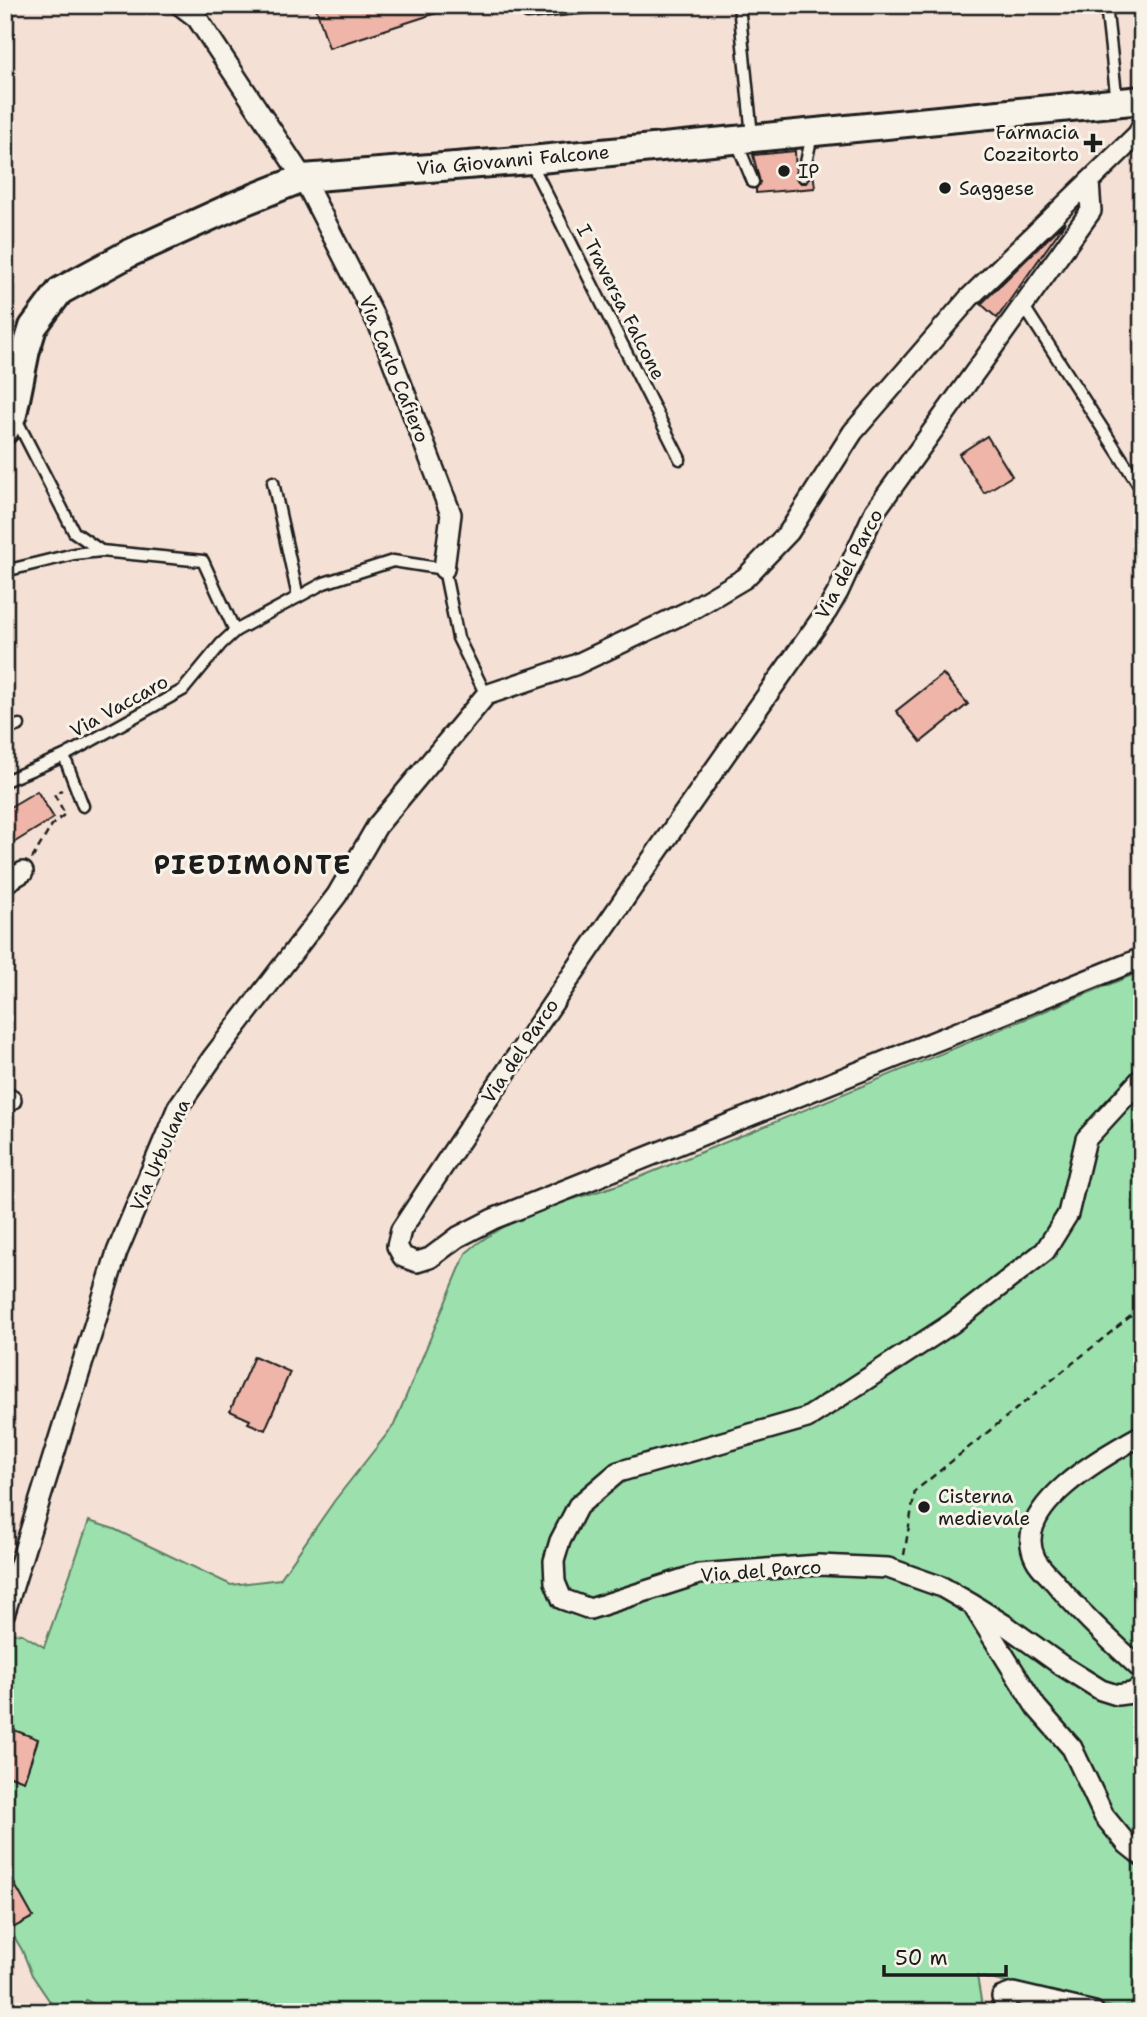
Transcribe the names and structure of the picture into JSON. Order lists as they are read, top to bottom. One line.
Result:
{"streets":{"main road":["Via Giovanni Falcone"],"street":["Via Carlo Cafiero","Via del Parco","Via Urbulana"],"lane":["I Traversa Falcone","Via Vaccaro"]},"crossings":[["Via Giovanni Falcone","I Traversa Falcone"],["Via Giovanni Falcone","Via Carlo Cafiero"],["Via Carlo Cafiero","Via Vaccaro"]],"districts":["PIEDIMONTE"],"places":{"health":["Farmacia Cozzitorto"],"other":["IP","Saggese","Cisterna medievale"]},"scale_bar":"50 m"}
